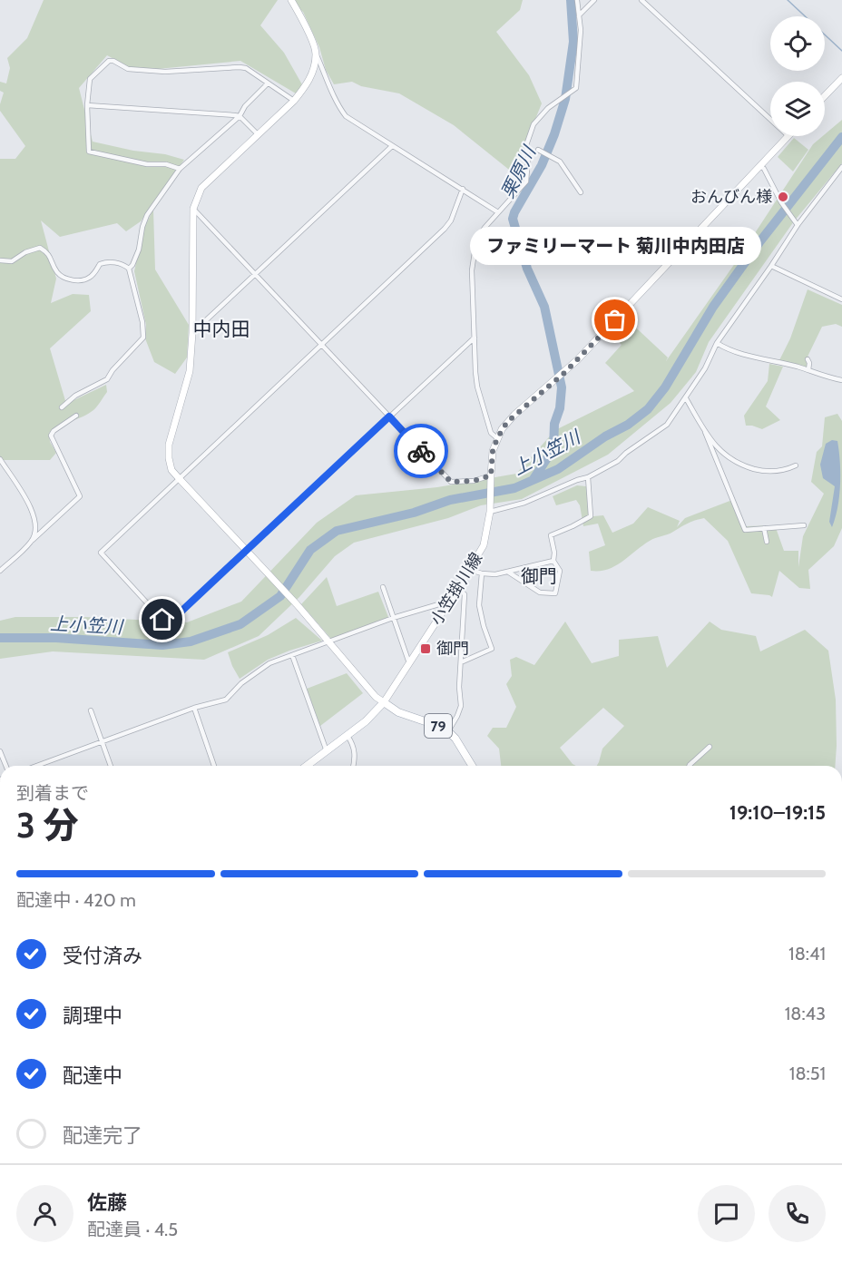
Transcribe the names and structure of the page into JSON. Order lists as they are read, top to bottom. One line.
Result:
{"streets":{"main road":["79"],"street":["小笠掛川線"]},"crossings":[["小笠掛川線","79"]],"districts":["中内田","御門"],"water":["栗原川","上小笠川"],"places":{"other":["おんびん様","ファミリーマート 菊川中内田店"],"transit":["御門"]},"page":{"bubble":"ファミリーマート 菊川中内田店","heading":["3 分","到着まで","19:10–19:15"],"panel":["佐藤","配達員 · 4.5"],"bar":"配達中 · 420 m","list":[["受付済み","18:41"],["調理中","18:43"],["配達中","18:51"],"配達完了"]}}
